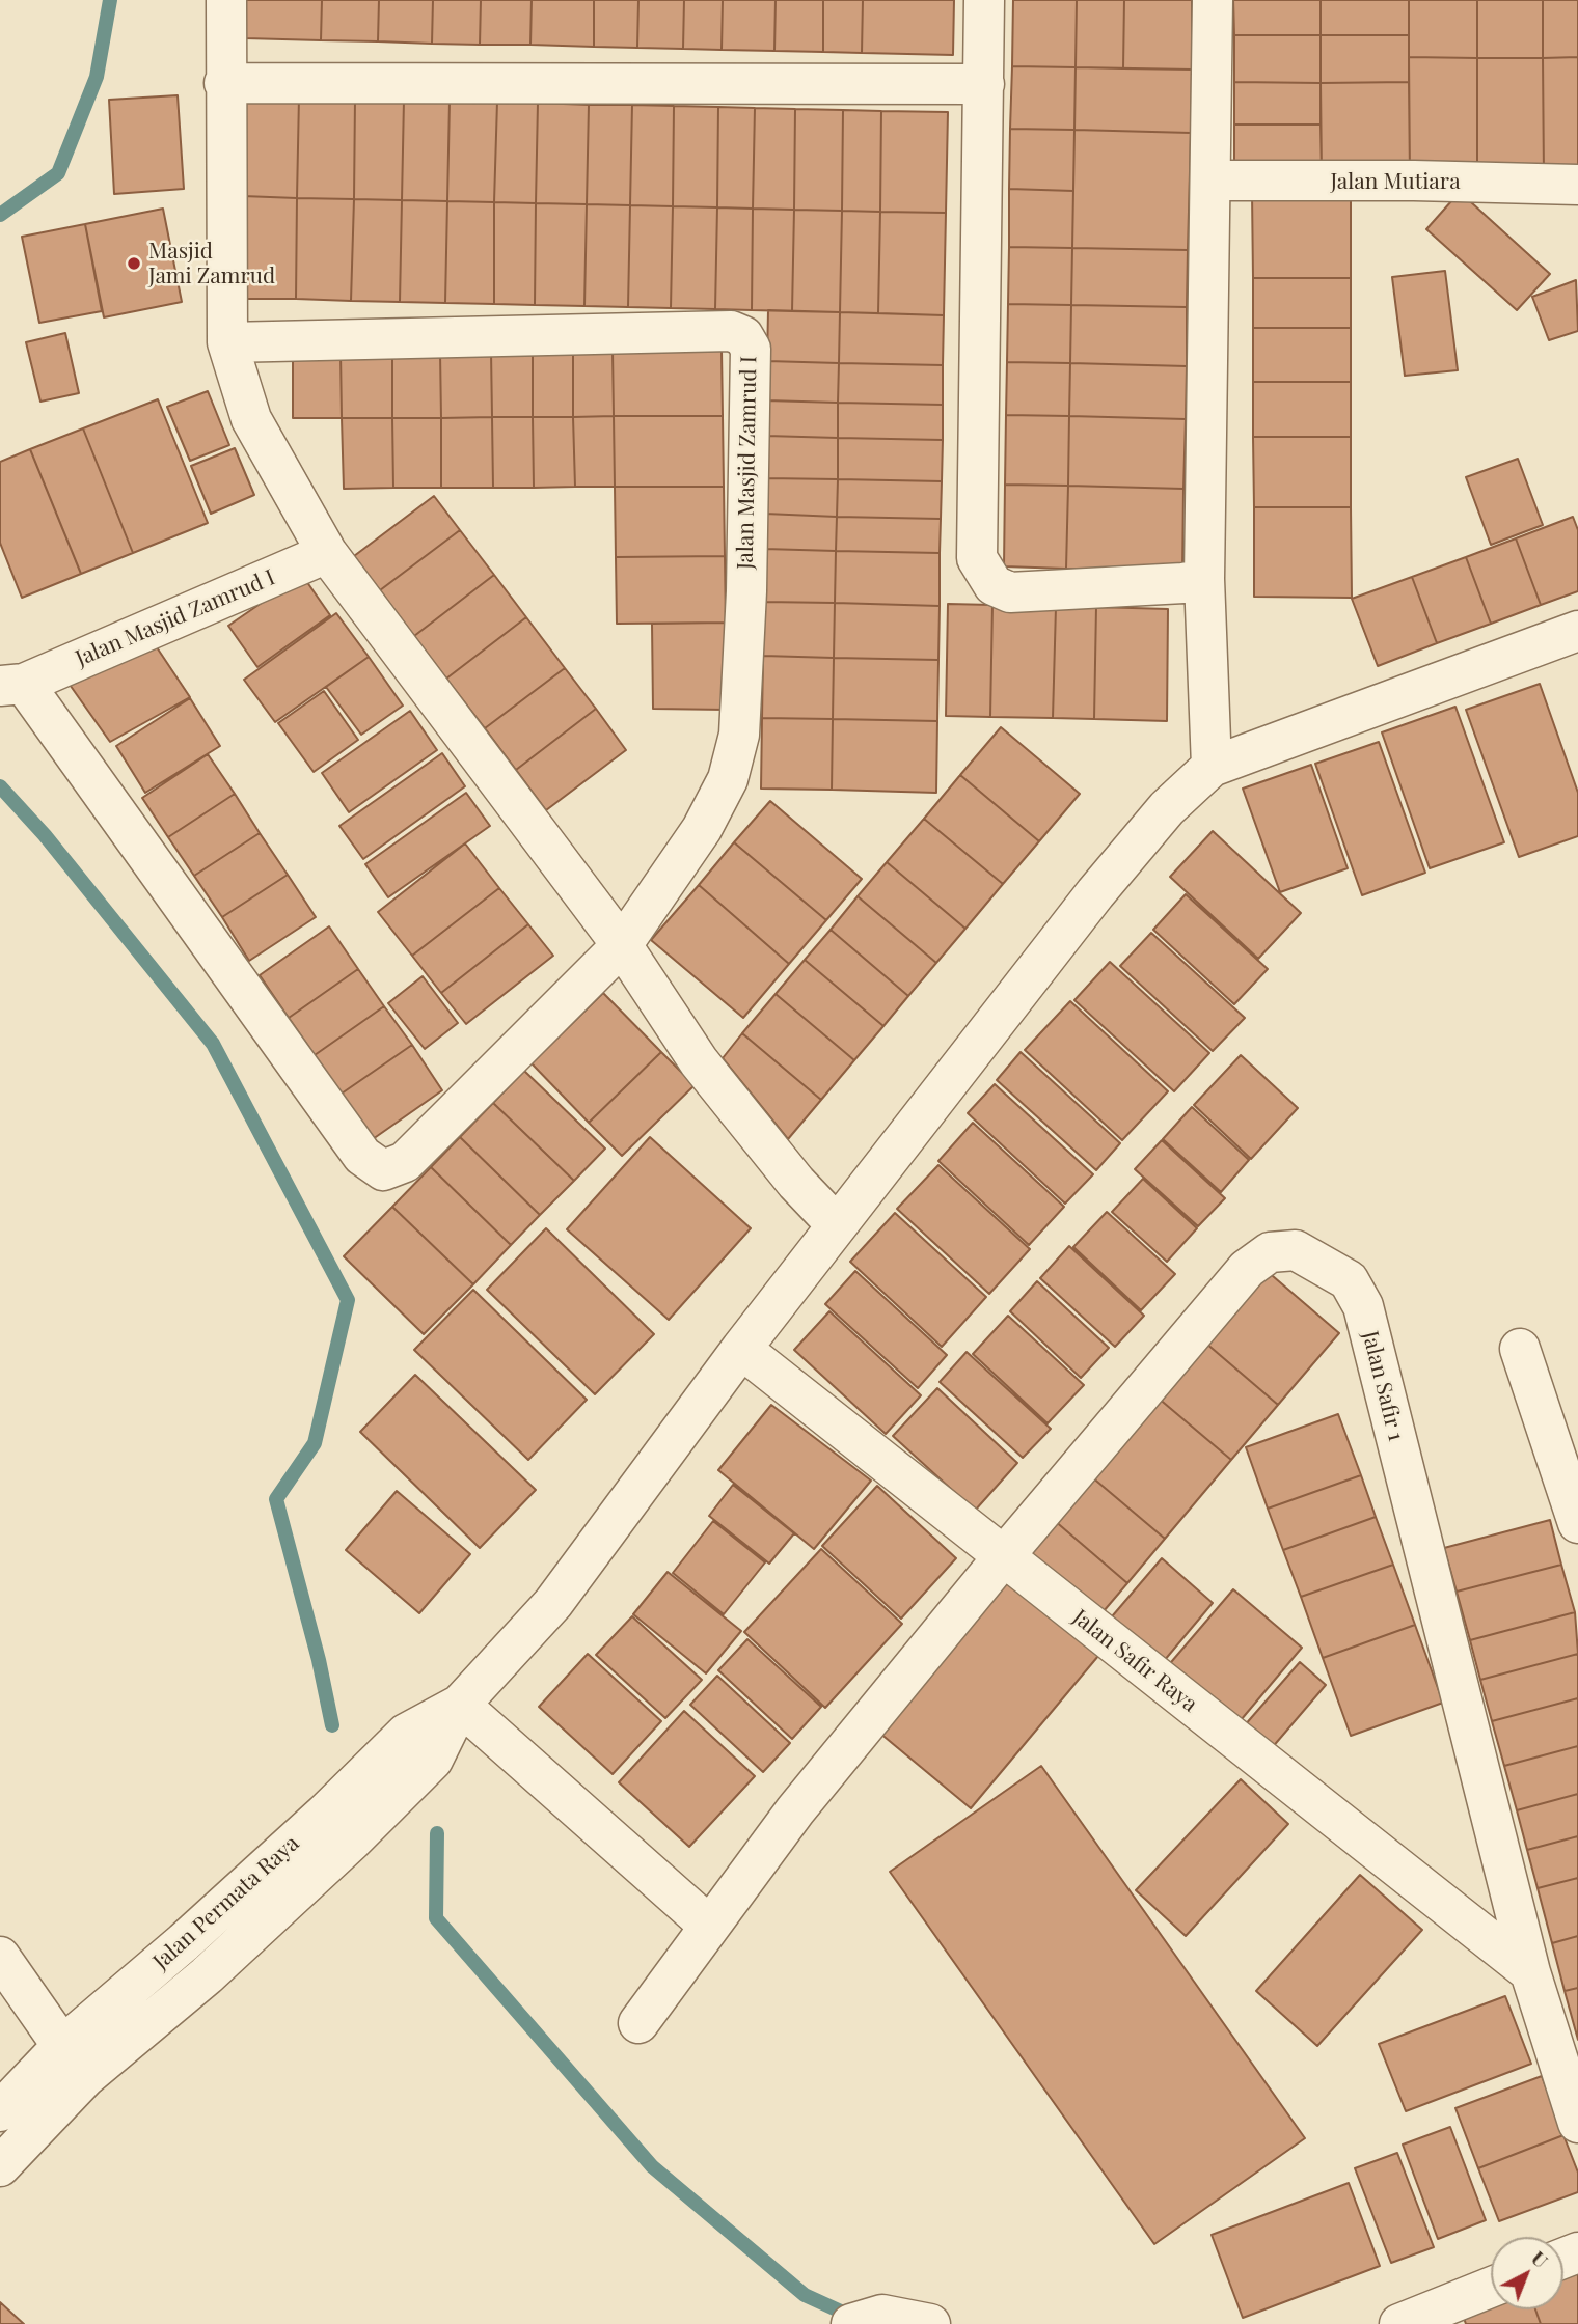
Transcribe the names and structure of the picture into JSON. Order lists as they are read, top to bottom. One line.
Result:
{"streets":{"street":["Jalan Mutiara","Jalan Masjid Zamrud I","Jalan Safir 1","Jalan Safir Raya","Jalan Permata Raya"]},"crossings":[["Jalan Safir 1","Jalan Safir Raya"]],"places":["Masjid Jami Zamrud"],"north":"top right"}
